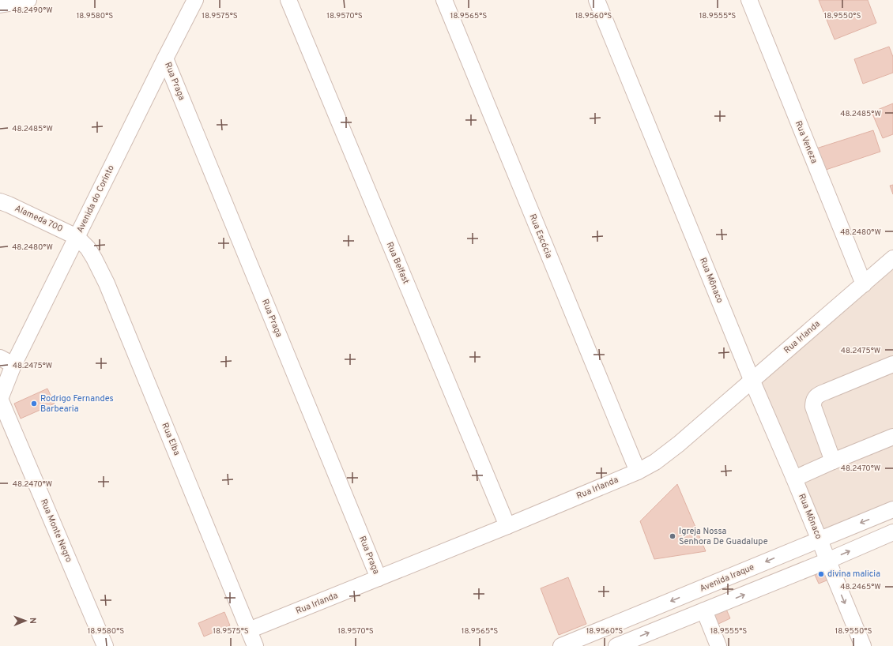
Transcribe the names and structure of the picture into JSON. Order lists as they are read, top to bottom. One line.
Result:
{"streets":{"street":["Rua Praga","Rua Veneza","Avenida do Corinto","Alameda 700","Rua Escócia","Rua Belfast","Rua Mônaco","Rua Irlanda","Rua Elba","Rua Monte Negro","Avenida Iraque"]},"crossings":[["Rua Praga","Avenida do Corinto"],["Rua Praga","Rua Irlanda"],["Rua Veneza","Rua Irlanda"],["Avenida do Corinto","Alameda 700"],["Avenida do Corinto","Rua Elba"],["Avenida do Corinto","Rua Monte Negro"],["Alameda 700","Rua Elba"],["Rua Escócia","Rua Irlanda"],["Rua Belfast","Rua Irlanda"],["Rua Mônaco","Rua Irlanda"],["Rua Mônaco","Avenida Iraque"],["Rua Irlanda","Rua Elba"]],"places":["Rodrigo Fernandes Barbearia","Igreja Nossa Senhora De Guadalupe","divina malicia"],"north":"right","coordinates":["48.2490°W","18.9580°S","18.9575°S","18.9570°S","18.9565°S","18.9560°S","18.9555°S","18.9550°S","48.2485°W","48.2480°W","48.2475°W","48.2470°W","48.2465°W"]}
